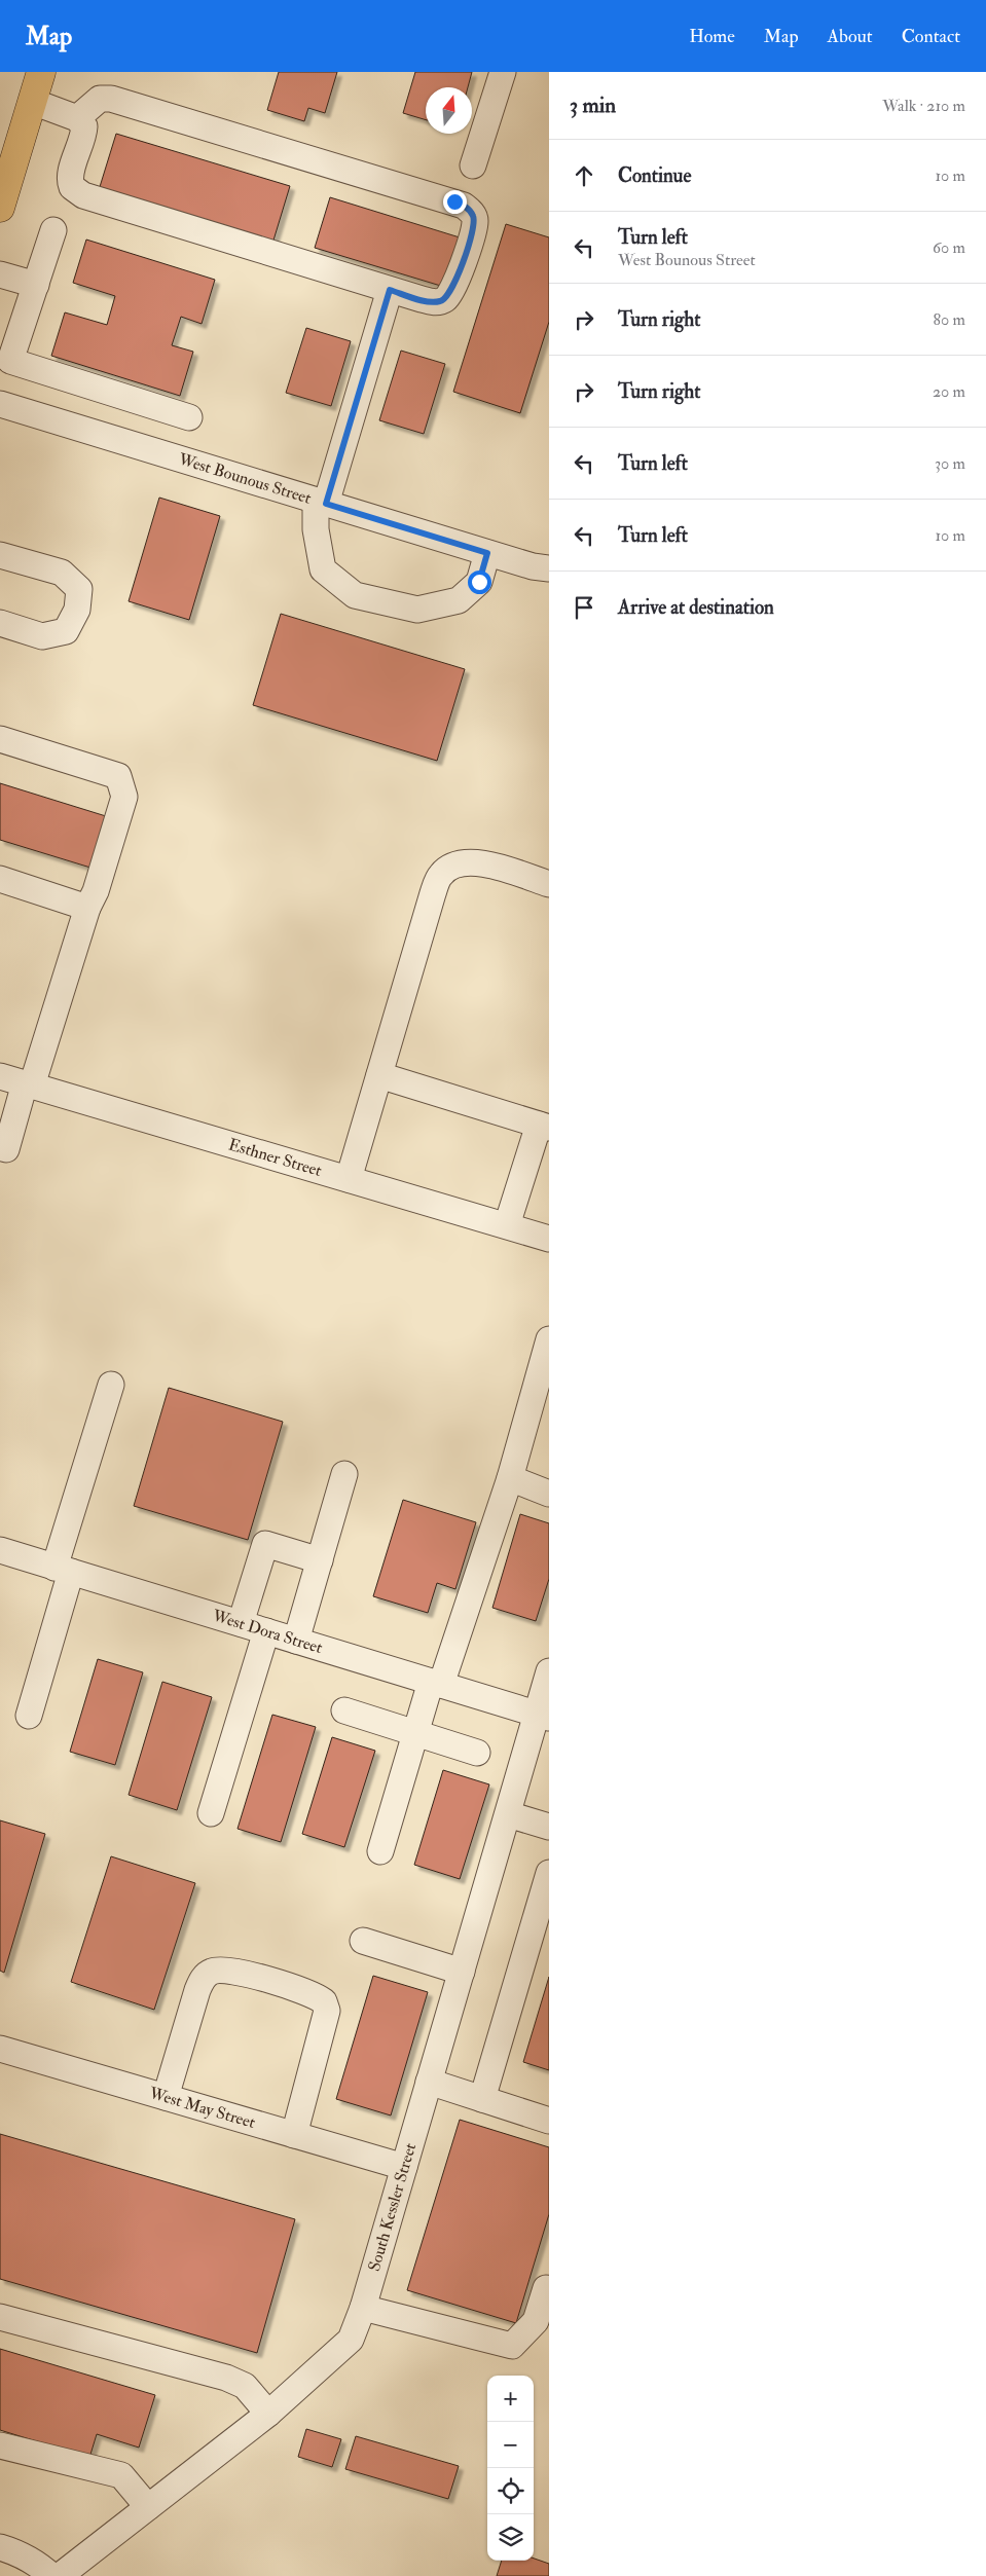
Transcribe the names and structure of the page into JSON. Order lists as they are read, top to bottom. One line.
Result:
{"streets":{"street":["West Bounous Street","Esthner Street","West Dora Street","West May Street","South Kessler Street"]},"crossings":[["West Dora Street","South Kessler Street"],["West May Street","South Kessler Street"]],"north":"top","page":{"header":"Map","nav":["Home","Map","About","Contact"],"heading":["3 min","Walk · 210 m"],"list":[["Continue","10 m"],["Turn left","West Bounous Street","60 m"],["Turn right","80 m"],["Turn right","20 m"],["Turn left","30 m"],["Turn left","10 m"],"Arrive at destination"],"map_buttons":["+","−"]}}
